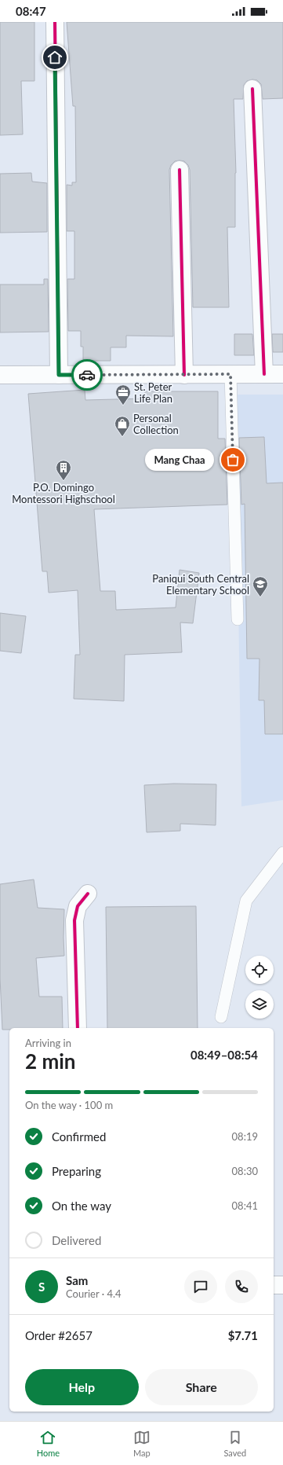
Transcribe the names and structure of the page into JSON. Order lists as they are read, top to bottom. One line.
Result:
{"places":{"office":["St. Peter Life Plan"],"shop":["Personal Collection"],"other":["Mang Chaa"],"building":["P.O. Domingo Montessori Highschool"],"school or university":["Paniqui South Central Elementary School"]},"page":{"status":"08:47","bubble":"Mang Chaa","heading":["2 min","Arriving in","08:49–08:54"],"panel":["Sam","Courier · 4.4","Order #2657","$7.71"],"bar":"On the way · 100 m","list":[["Confirmed","08:19"],["Preparing","08:30"],["On the way","08:41"],"Delivered"],"round":"S","buttons":["Help","Share"],"tabs":["Home","Map","Saved"]}}
